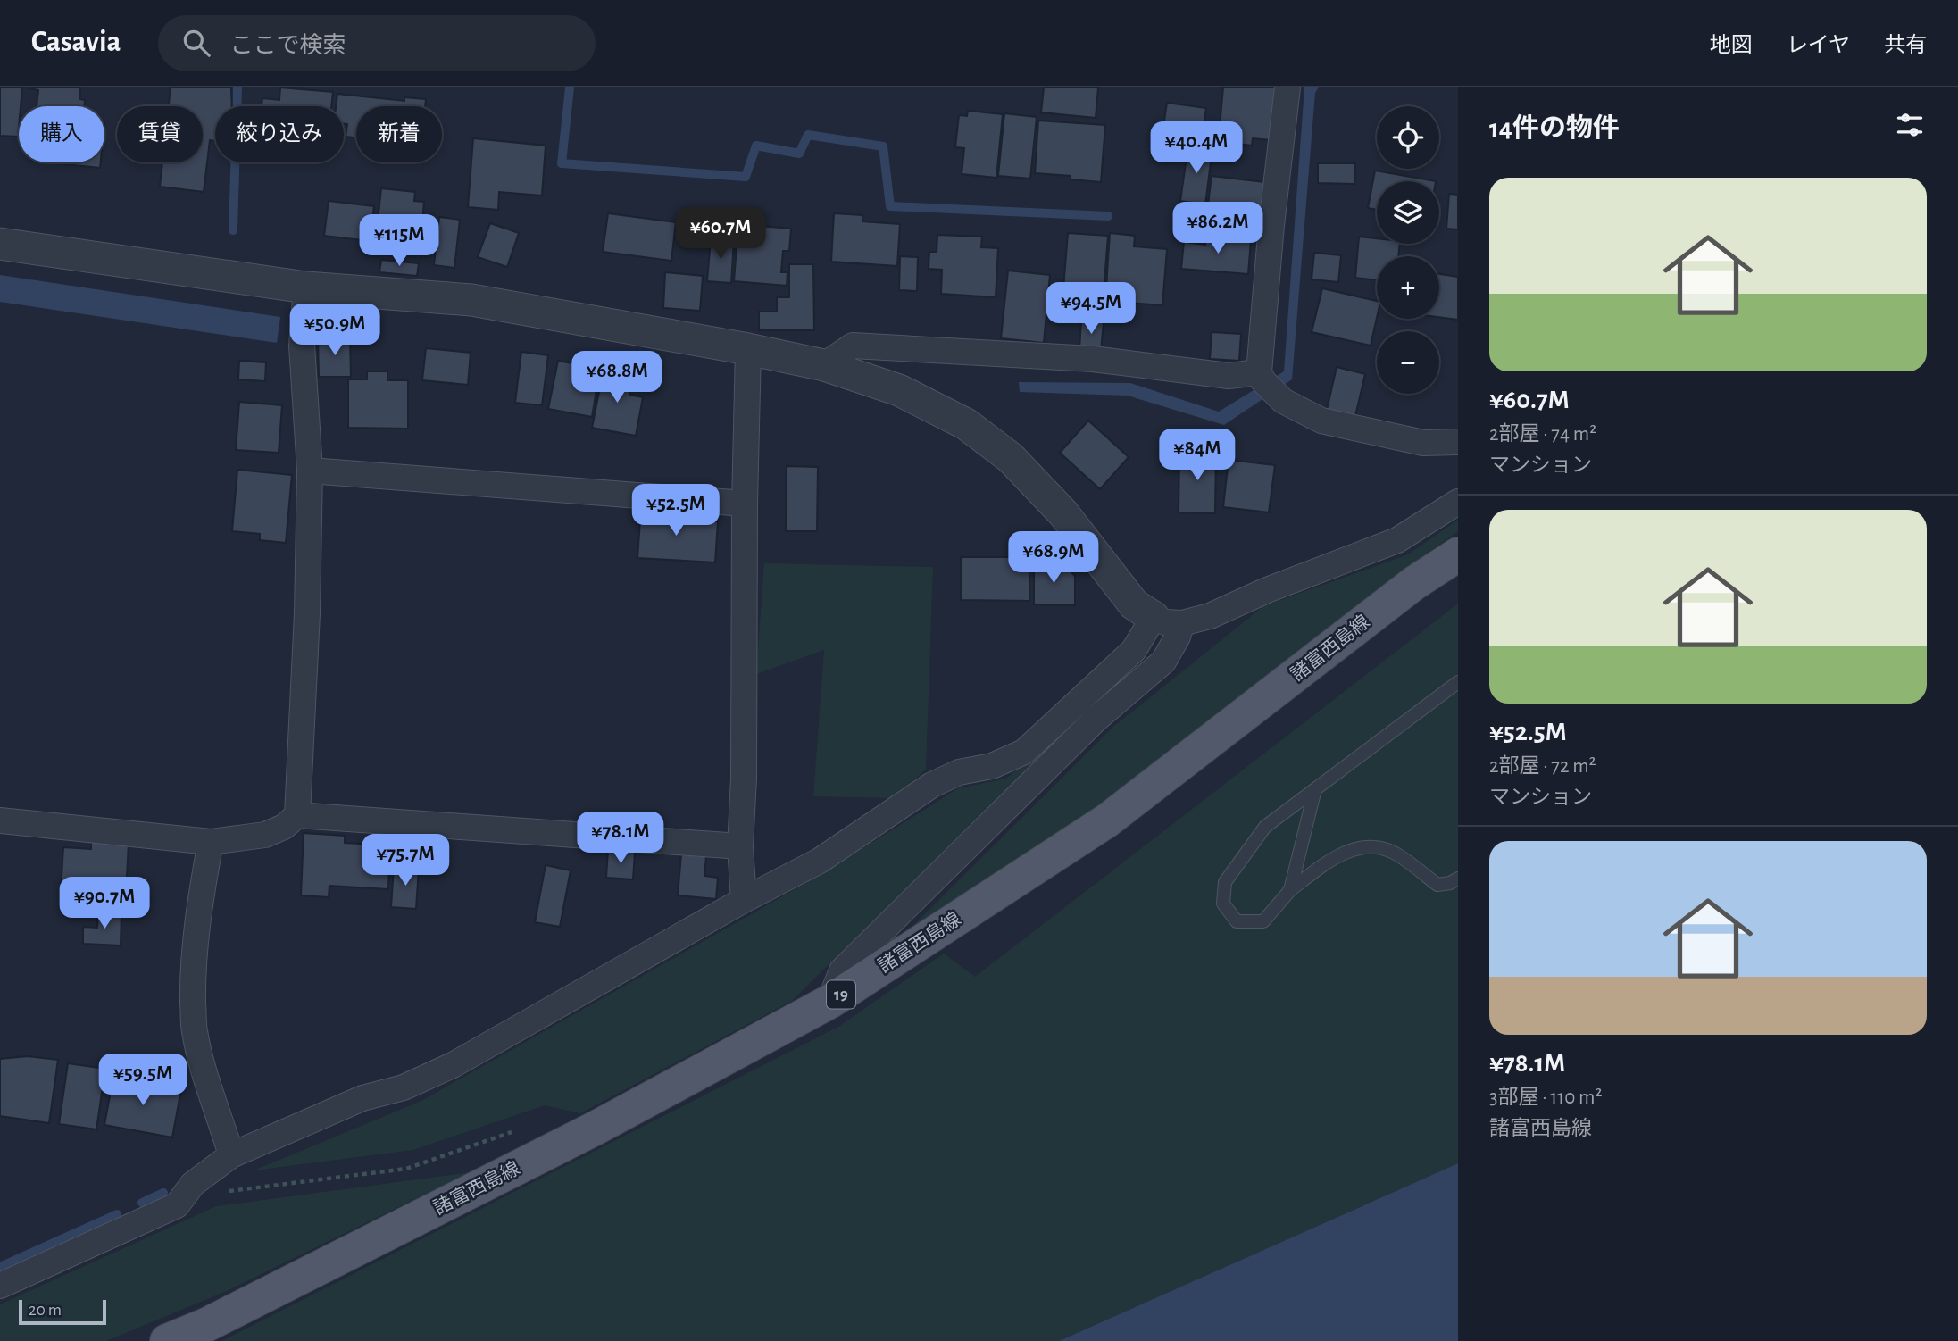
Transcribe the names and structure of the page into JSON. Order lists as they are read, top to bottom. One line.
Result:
{"streets":{"main road":["諸富西島線","19"]},"scale_bar":"20 m","page":{"header":"Casavia","search":"ここで検索","nav":["地図","レイヤ","共有"],"heading":"14件の物件","map_buttons":["+","−"],"chip":["購入","賃貸","絞り込み","新着"],"price":["¥40.4M","¥86.2M","¥60.7M","¥115M","¥94.5M","¥50.9M","¥68.8M","¥84M","¥52.5M","¥68.9M","¥78.1M","¥75.7M","¥90.7M","¥59.5M"],"list":[{"name":"¥60.7M","note":"2部屋 · 74 m² · マンション"},{"name":"¥52.5M","note":"2部屋 · 72 m² · マンション"},{"name":"¥78.1M","note":"3部屋 · 110 m² · 諸富西島線"}],"scale":"20 m"}}
